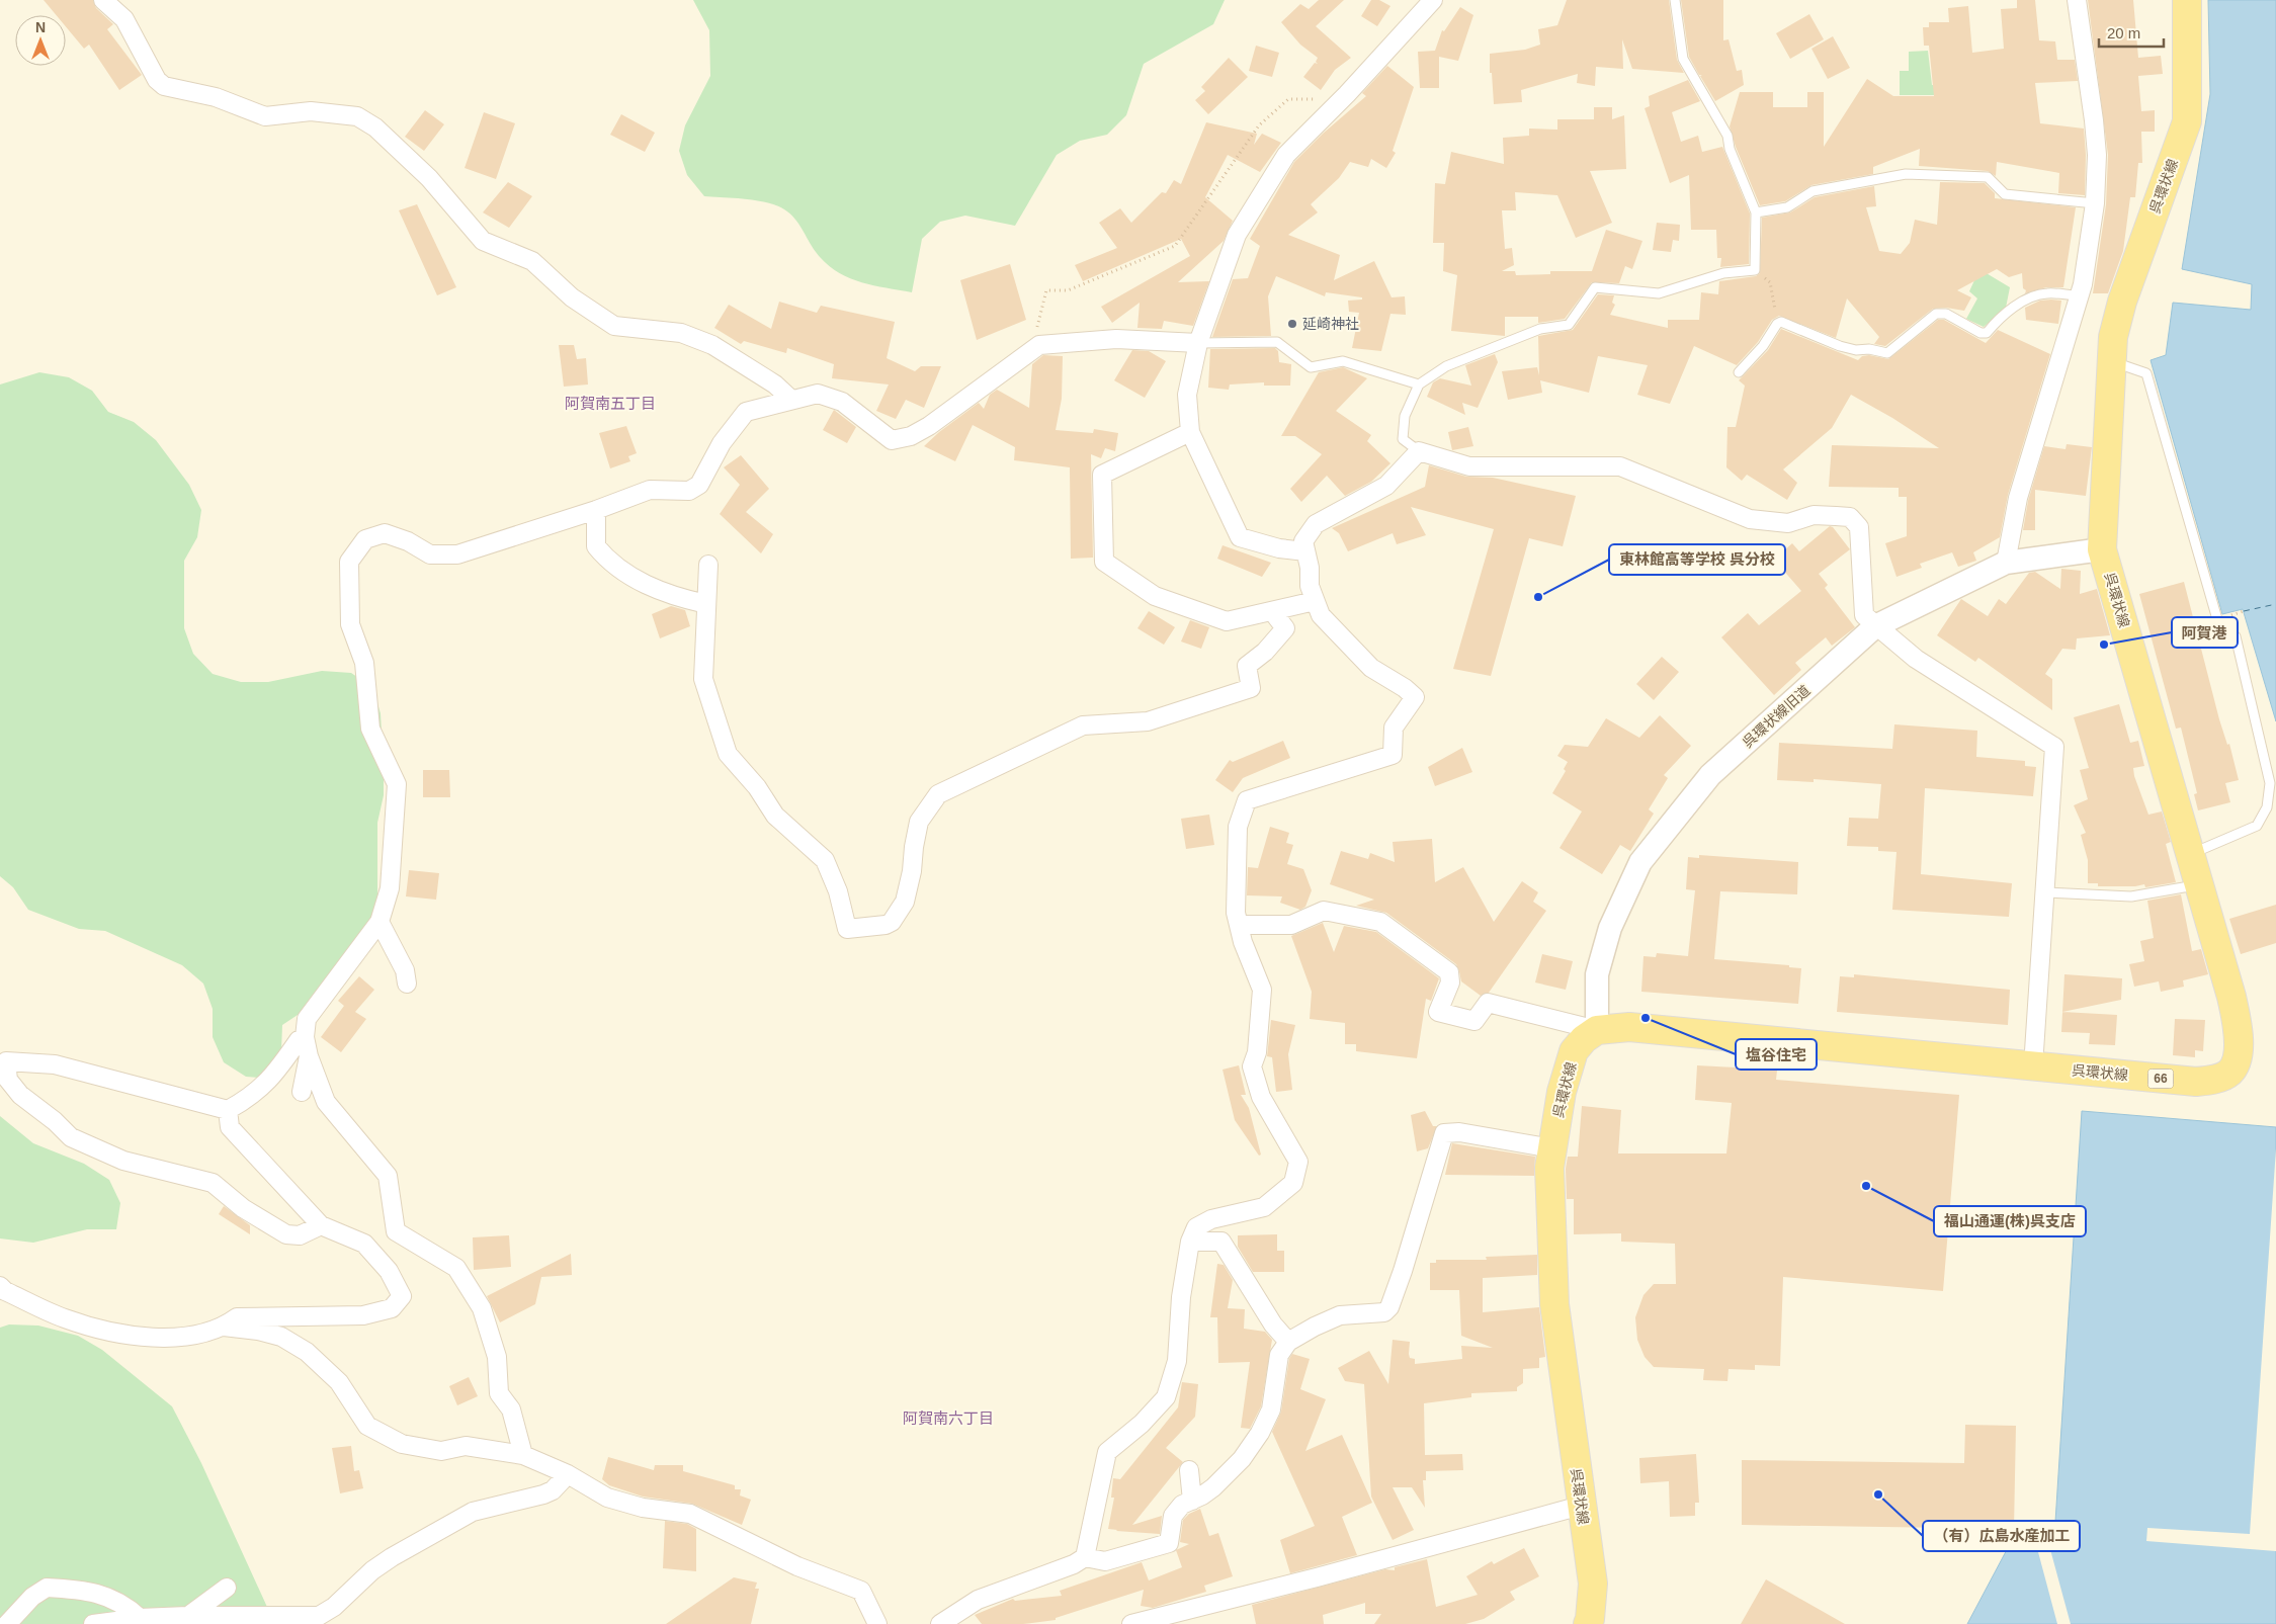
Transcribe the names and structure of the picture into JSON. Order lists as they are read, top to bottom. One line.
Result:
{"streets":{"main road":["呉環状線","66"],"street":["呉環状線旧道"]},"crossings":[["呉環状線","呉環状線旧道"]],"districts":["阿賀南五丁目","阿賀南六丁目"],"places":["延崎神社","東林館高等学校 呉分校","阿賀港","塩谷住宅","福山通運(株)呉支店","（有）広島水産加工"],"scale_bar":"20 m","north":"top"}
